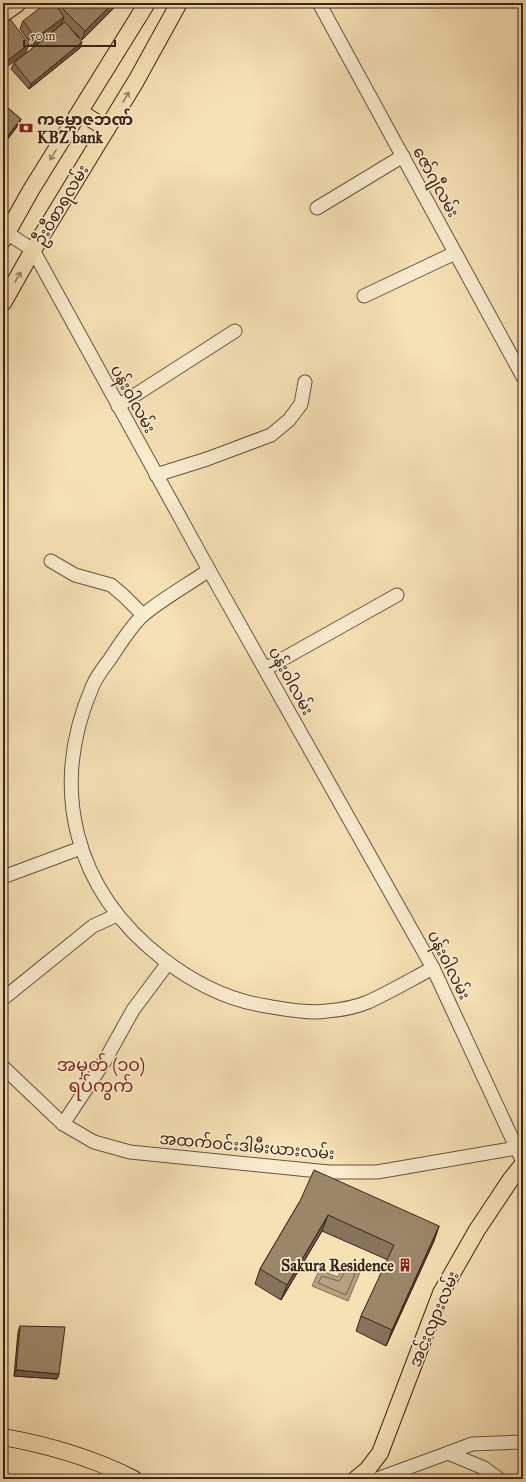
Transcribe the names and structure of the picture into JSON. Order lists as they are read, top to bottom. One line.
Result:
{"streets":{"main road":["ဦးဝီစာရလမ်း","အင်းလျားလမ်း"],"street":["ဇော်ဂျီလမ်း","ပန်းဝါလမ်း","အထက်ဝင်းဒါမီးယားလမ်း"]},"crossings":[["ဦးဝီစာရလမ်း","ပန်းဝါလမ်း"],["ပန်းဝါလမ်း","အထက်ဝင်းဒါမီးယားလမ်း"],["ပန်းဝါလမ်း","အင်းလျားလမ်း"]],"districts":["အမှတ် (၁၀) ရပ်ကွက်"],"places":{"bank":["ကမ္ဘောဇဘဏ် KBZ bank"],"building":["Sakura Residence"]},"scale_bar":"50 m"}
